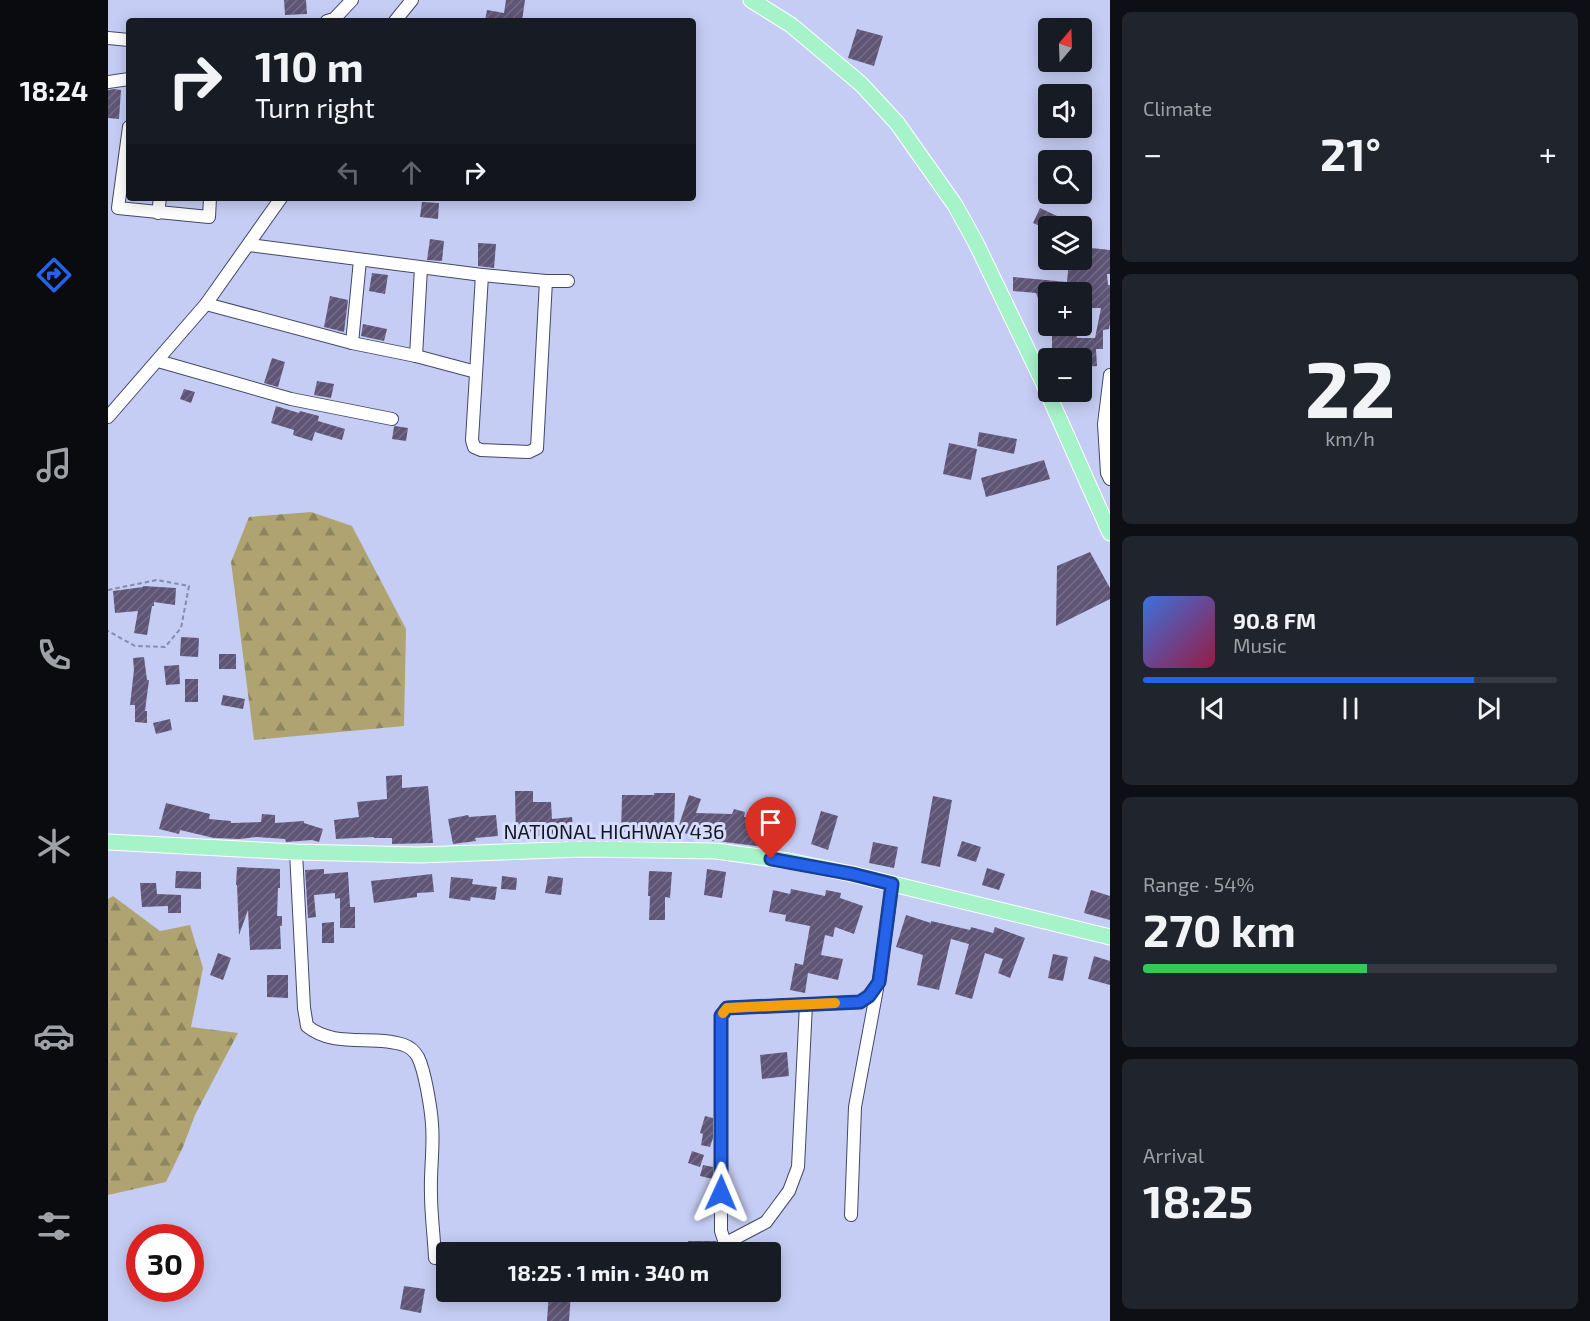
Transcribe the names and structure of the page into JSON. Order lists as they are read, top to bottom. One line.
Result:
{"streets":{"main road":["NATIONAL HIGHWAY 436"]},"north":"top","page":{"tabs":"18:24","tile":["Climate",["22","km/h"],["Range · 54%","270 km"],["Arrival","18:25"]],"map_buttons":["+","−"],"turn":["110 m","Turn right"],"heat":["−","21°","+"],"song":["90.8 FM","Music"],"limit":"30","trip":"18:25 · 1 min · 340 m"}}
